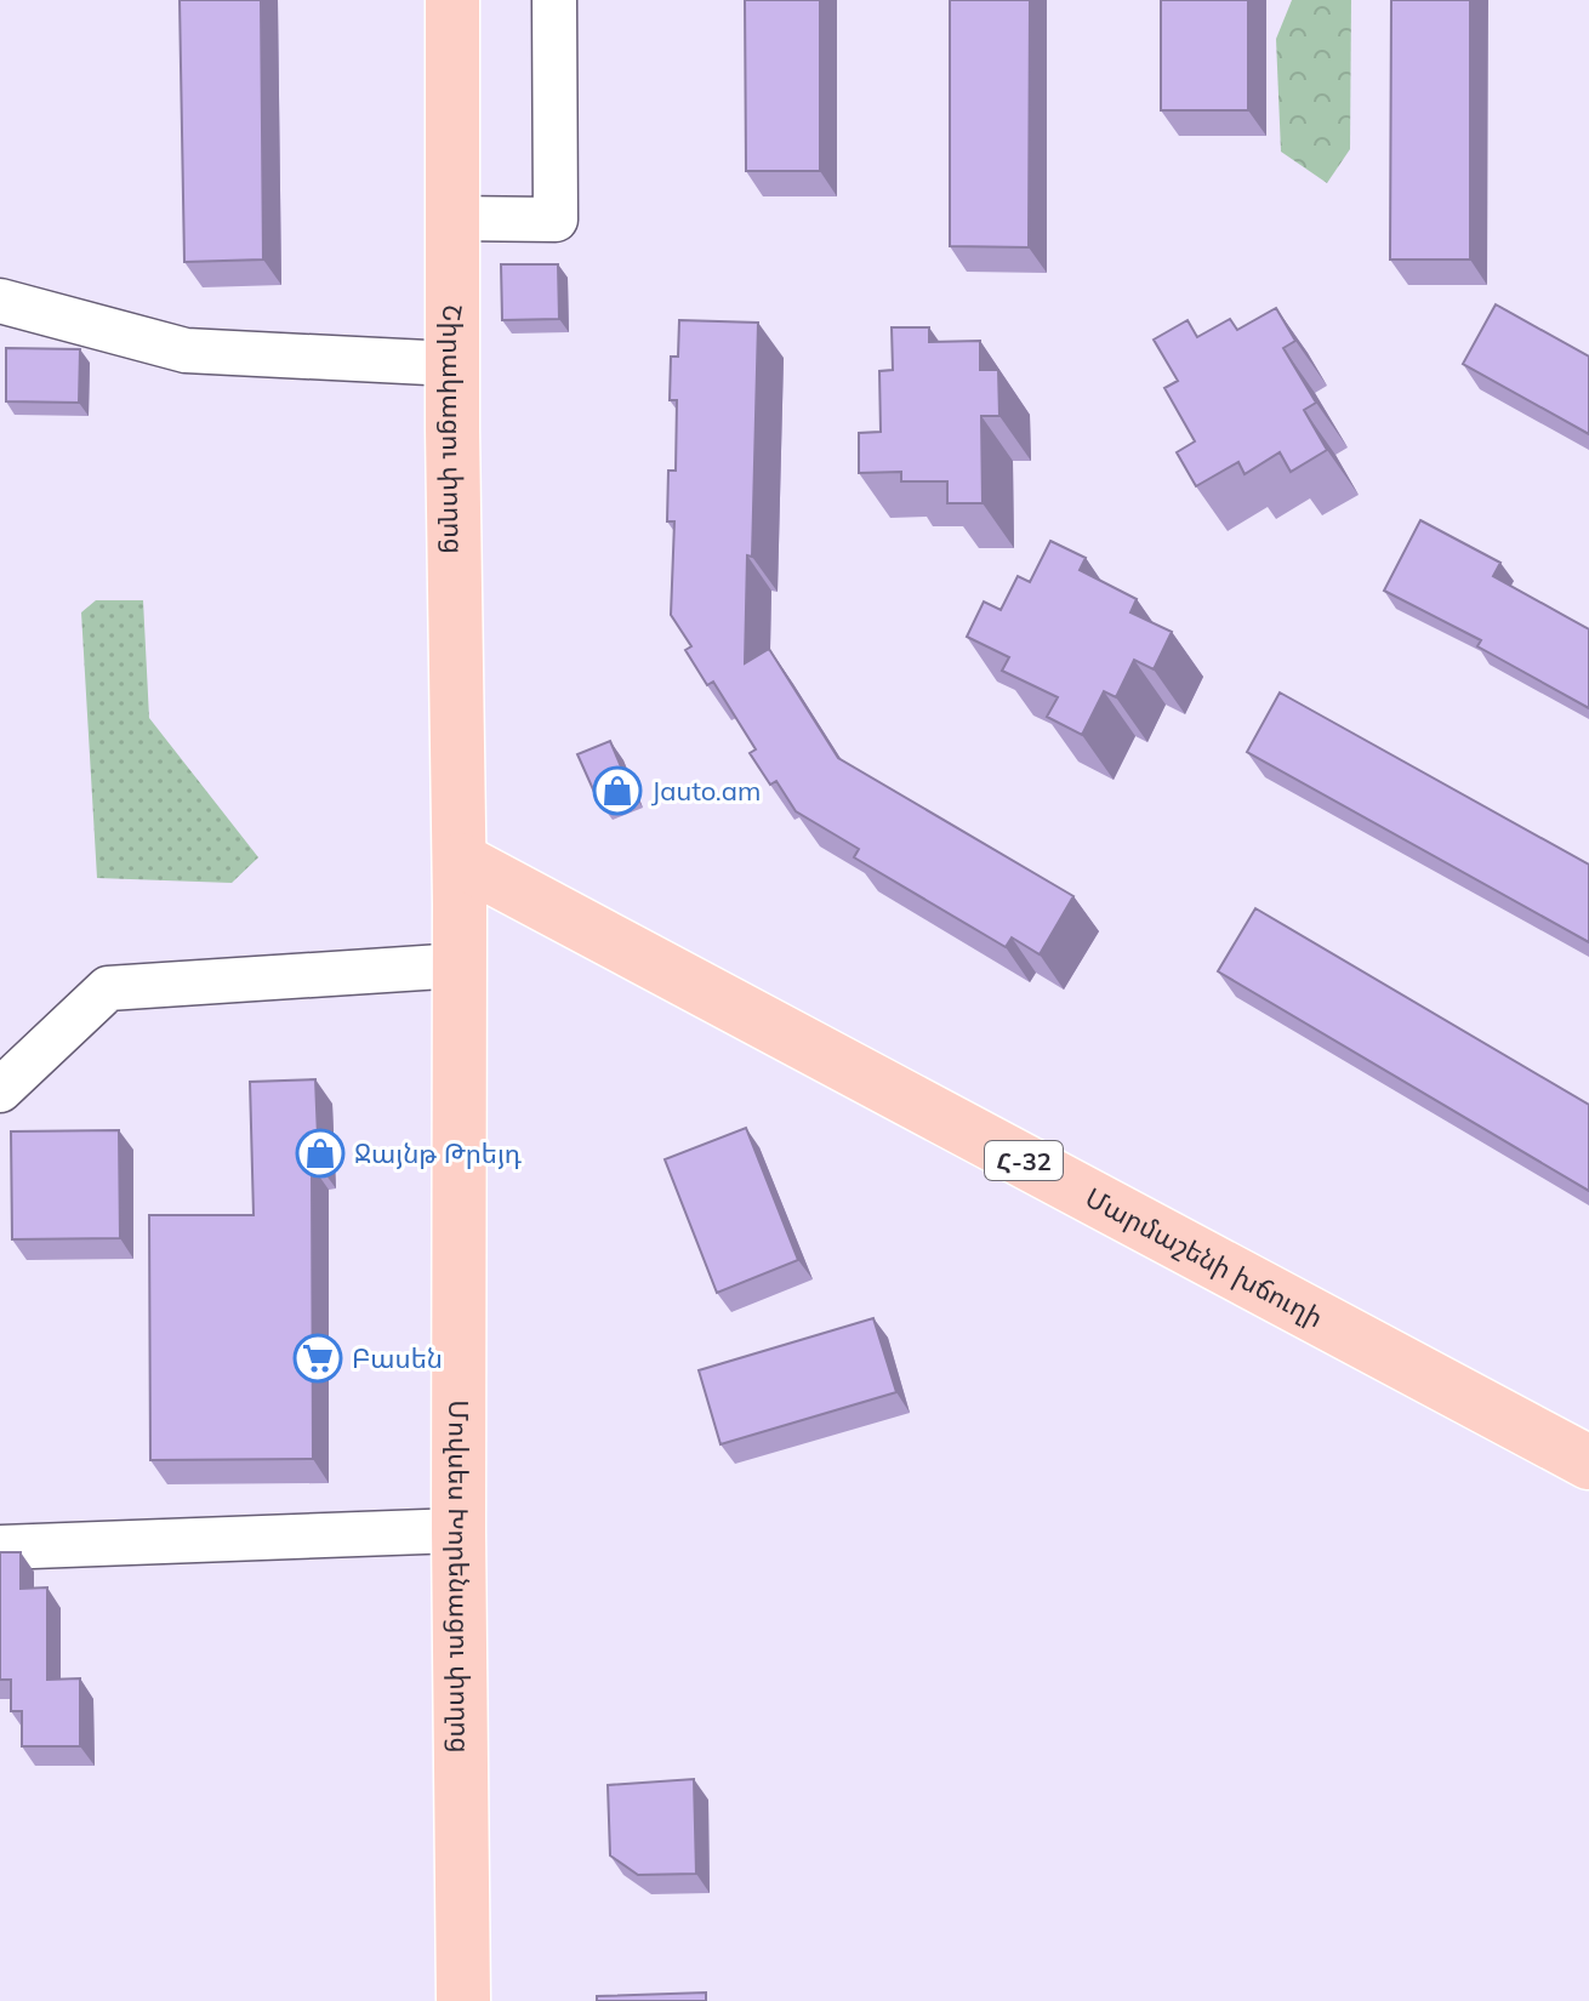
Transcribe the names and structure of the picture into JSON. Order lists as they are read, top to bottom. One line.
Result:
{"streets":{"main road":["Շիրակացու փողոց","Հ-32","Մարմաշենի խճուղի","Մովսես Խորենացու փողոց"]},"crossings":[["Շիրակացու փողոց","Մարմաշենի խճուղի"],["Շիրակացու փողոց","Մովսես Խորենացու փողոց"],["Մարմաշենի խճուղի","Մովսես Խորենացու փողոց"]],"places":{"shop":["Jauto.am","Ջայնթ Թրեյդ"],"supermarket":["Բասեն"]}}
